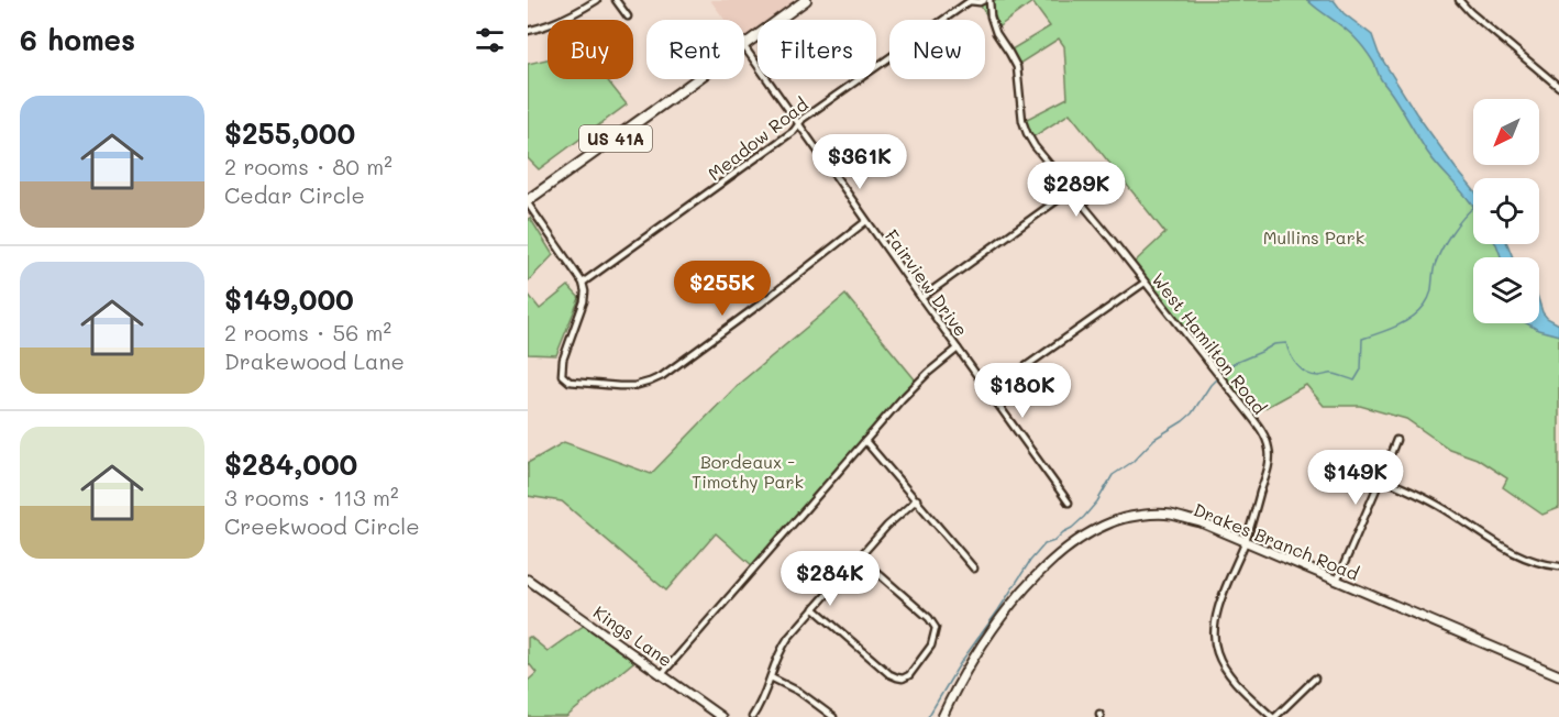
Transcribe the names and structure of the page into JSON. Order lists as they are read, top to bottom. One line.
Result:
{"streets":{"main road":["US 41A"],"street":["Meadow Road","Fairview Drive","West Hamilton Road","Drakes Branch Road","Kings Lane"]},"crossings":[["Meadow Road","Fairview Drive"],["Meadow Road","West Hamilton Road"],["West Hamilton Road","Drakes Branch Road"]],"parks":["Mullins Park","Bordeaux - Timothy Park"],"north":"bottom left","page":{"heading":"6 homes","chip":["Buy","Rent","Filters","New"],"list":[{"name":"$255,000","note":"2 rooms · 80 m² · Cedar Circle"},{"name":"$149,000","note":"2 rooms · 56 m² · Drakewood Lane"},{"name":"$284,000","note":"3 rooms · 113 m² · Creekwood Circle"}],"price":["$361K","$289K","$255K","$180K","$149K","$284K"]}}
